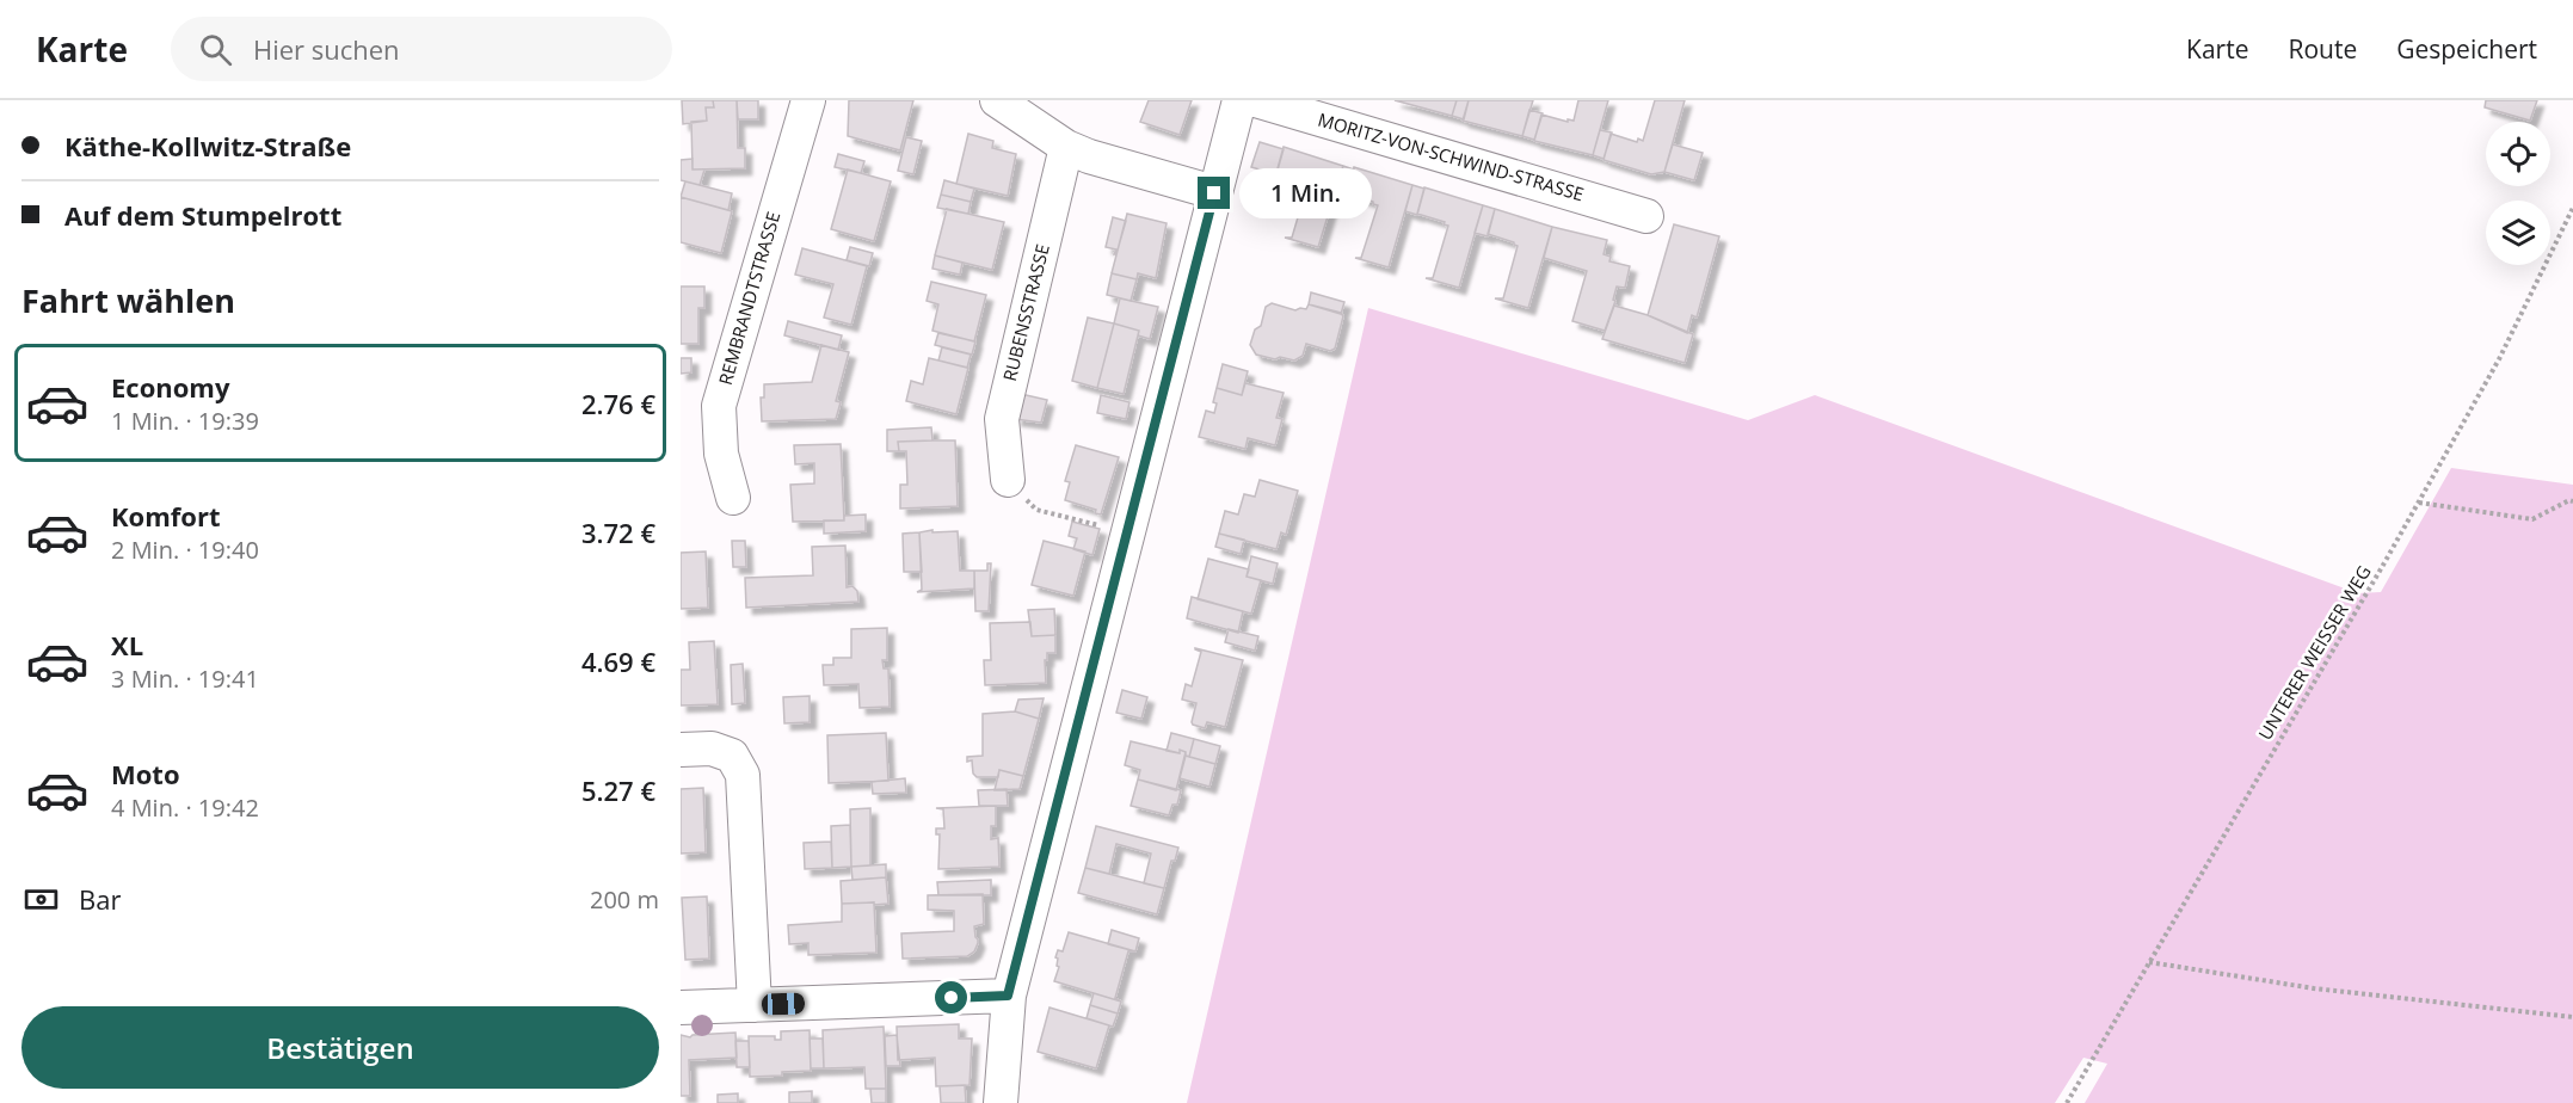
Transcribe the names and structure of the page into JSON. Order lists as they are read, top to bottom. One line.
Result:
{"streets":{"street":["MORITZ-VON-SCHWIND-STRASSE","REMBRANDTSTRASSE","RUBENSSTRASSE"],"path":["UNTERER WEISSER WEG"]},"page":{"header":"Karte","search":"Hier suchen","nav":["Karte","Route","Gespeichert"],"banner":["Käthe-Kollwitz-Straße","Auf dem Stumpelrott"],"bubble":"1 Min.","heading":"Fahrt wählen","list":[{"name":"Economy","note":"1 Min. · 19:39","value":"2.76 €"},{"name":"Komfort","note":"2 Min. · 19:40","value":"3.72 €"},{"name":"XL","note":"3 Min. · 19:41","value":"4.69 €"},{"name":"Moto","note":"4 Min. · 19:42","value":"5.27 €"}],"pay":["Bar","200 m"],"buttons":"Bestätigen"}}
